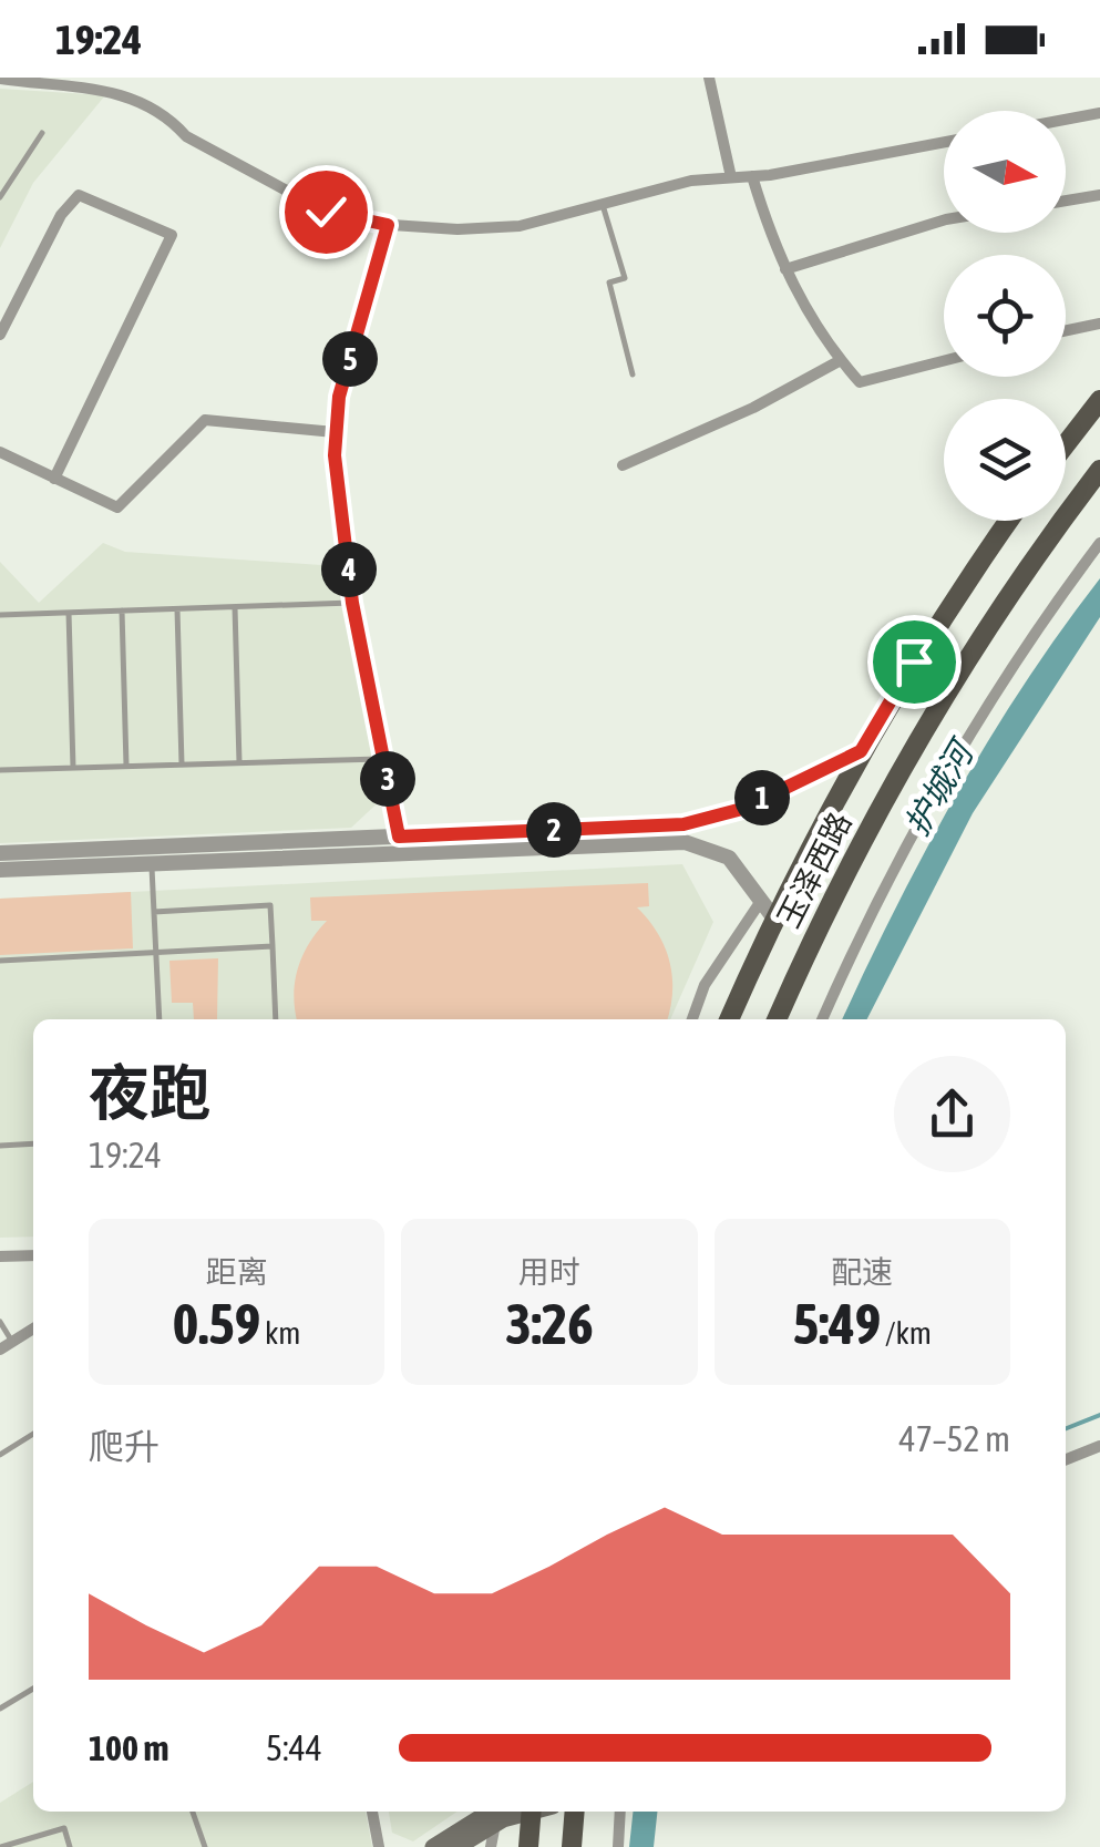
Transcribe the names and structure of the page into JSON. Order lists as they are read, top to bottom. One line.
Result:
{"streets":{"main road":["玉泽西路"]},"water":["护城河"],"north":"right","page":{"status":"19:24","pins":["5","4","3","1","2"],"heading":["夜跑","19:24"],"stats":[["距离","0.59 km"],["用时","3:26"],["配速","5:49 /km"]],"chart":["爬升","47–52 m"],"list":[{"name":"100 m","note":"5:44"}]}}
